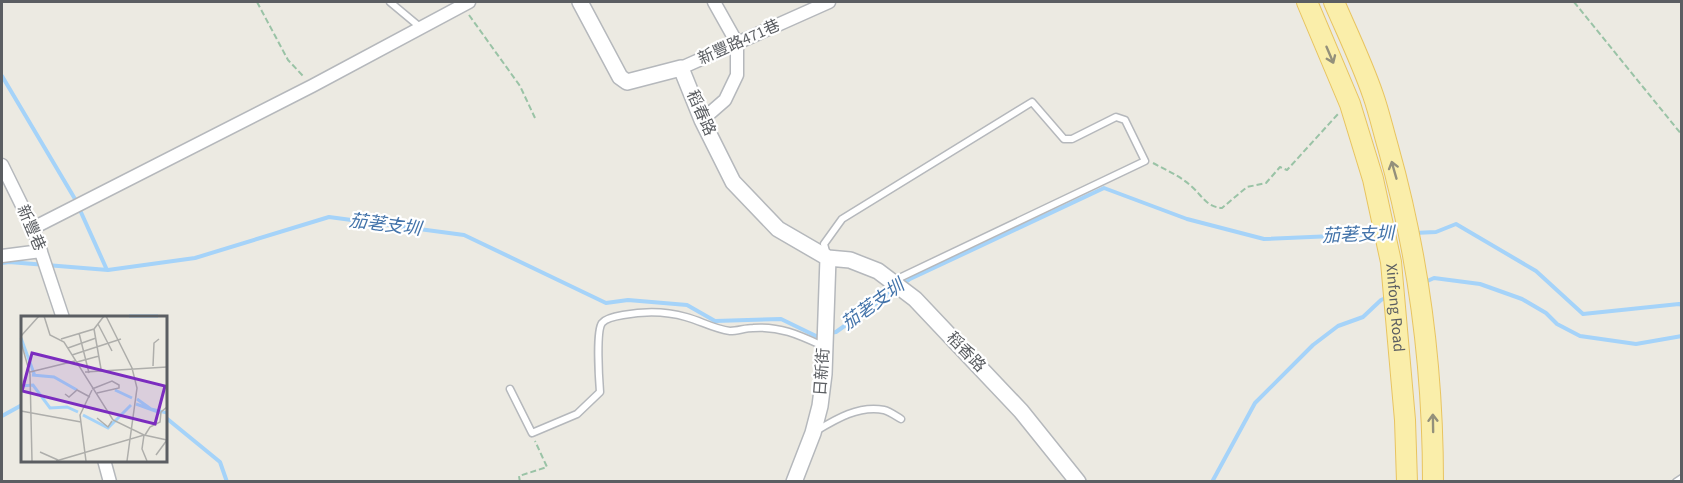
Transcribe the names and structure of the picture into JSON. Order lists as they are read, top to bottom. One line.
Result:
{"streets":{"main road":["Xinfong Road"],"street":["新豐路471巷","稻春路","新豐巷","稻香路","日新街"]},"crossings":[["新豐路471巷","稻春路"],["稻春路","稻香路"],["稻春路","日新街"],["稻香路","日新街"]],"water":["茄荖支圳"]}
